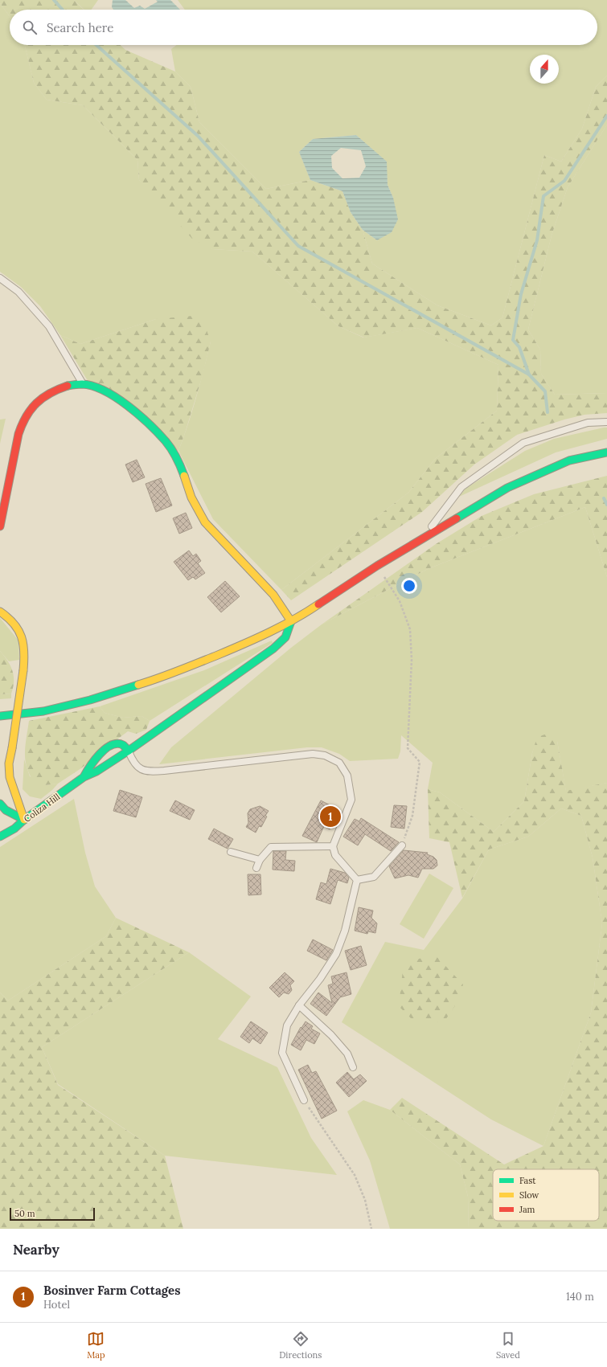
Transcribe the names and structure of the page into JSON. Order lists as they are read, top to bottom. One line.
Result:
{"streets":{"main road":["Coliza Hill"]},"legend":["Fast","Slow","Jam"],"scale_bar":"50 m","north":"top","page":{"search":"Search here","pins":"1","scale":"50 m","heading":"Nearby","list":[{"mark":"1","name":"Bosinver Farm Cottages","note":"Hotel","value":"140 m"}],"nav":["Map","Directions","Saved"]}}
